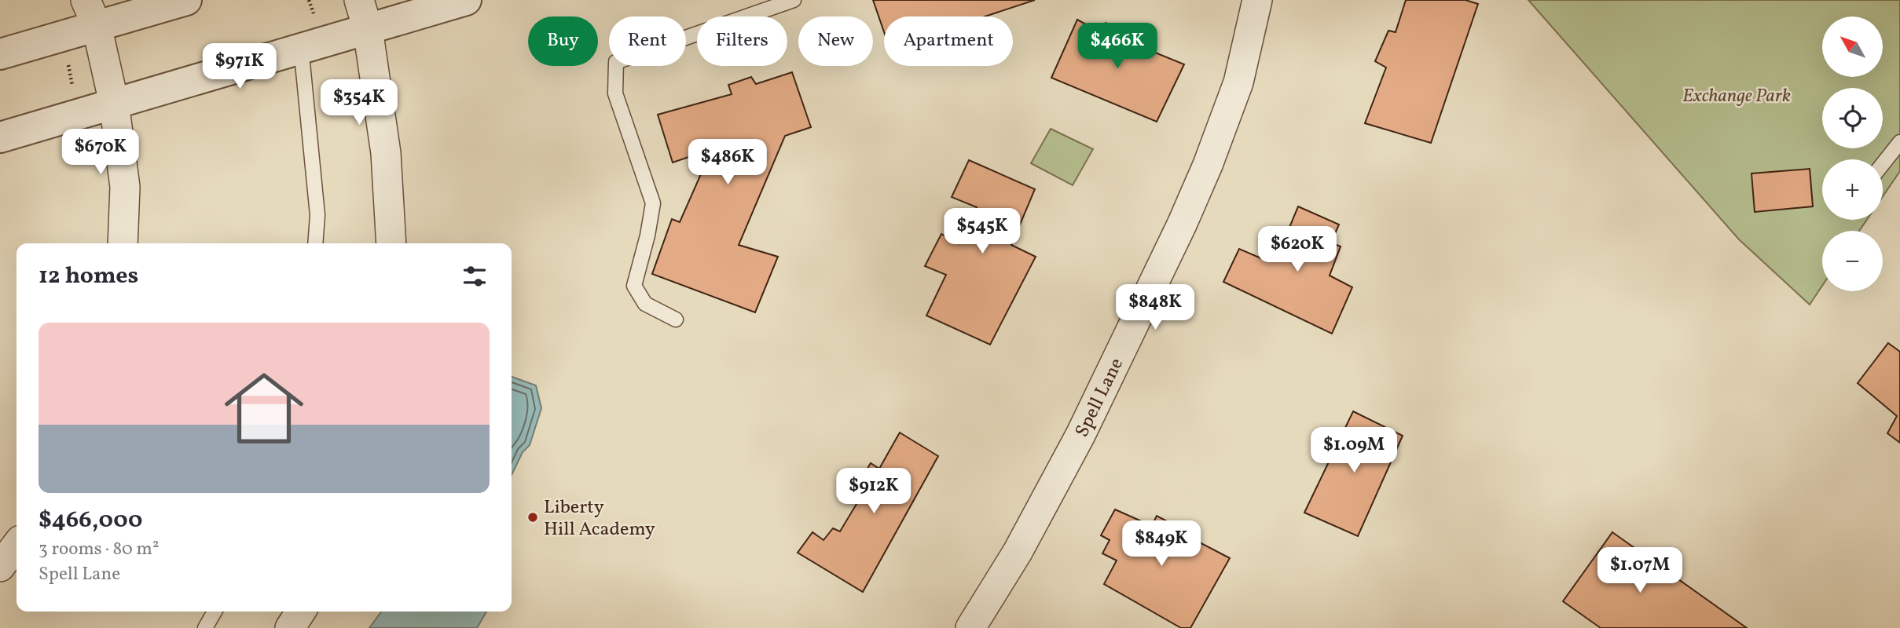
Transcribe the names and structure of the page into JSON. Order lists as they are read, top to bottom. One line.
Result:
{"streets":{"street":["Spell Lane"]},"parks":["Exchange Park"],"places":["Liberty Hill Academy"],"north":"top left","page":{"map_buttons":["+","−"],"chip":["Buy","Rent","Filters","New","Apartment"],"price":["$466K","$971K","$354K","$670K","$486K","$545K","$620K","$848K","$1.09M","$912K","$849K","$1.07M"],"heading":"12 homes","list":[{"name":"$466,000","note":"3 rooms · 80 m² · Spell Lane"}]}}
